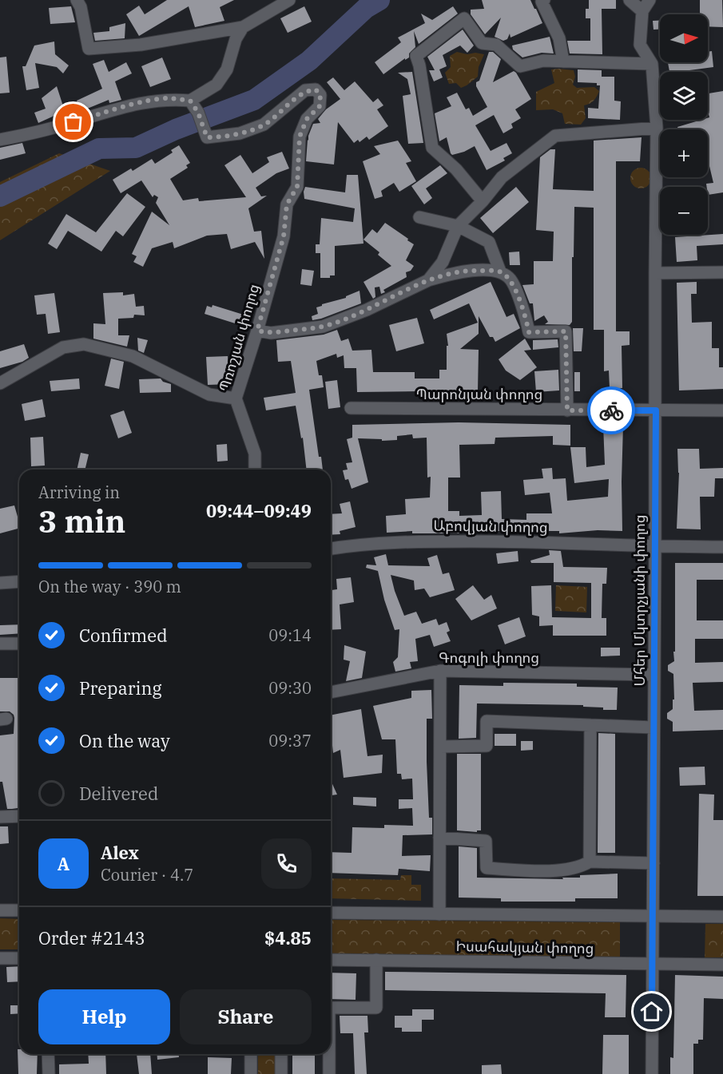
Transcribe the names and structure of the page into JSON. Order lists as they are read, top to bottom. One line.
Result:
{"streets":{"street":["Պռոշյան փողոց","Պարոնյան փողոց","Աբովյան փողոց","Մհեր Մկտրչյանի փողոց","Գոգոլի փողոց","Իսահակյան փողոց"]},"crossings":[["Պարոնյան փողոց","Մհեր Մկտրչյանի փողոց"],["Աբովյան փողոց","Մհեր Մկտրչյանի փողոց"],["Մհեր Մկտրչյանի փողոց","Գոգոլի փողոց"],["Մհեր Մկտրչյանի փողոց","Իսահակյան փողոց"]],"north":"right","page":{"map_buttons":["+","−"],"heading":["3 min","Arriving in","09:44–09:49"],"panel":["Alex","Courier · 4.7","Order #2143","$4.85"],"bar":"On the way · 390 m","list":[["Confirmed","09:14"],["Preparing","09:30"],["On the way","09:37"],"Delivered"],"round":"A","buttons":["Help","Share"]}}
